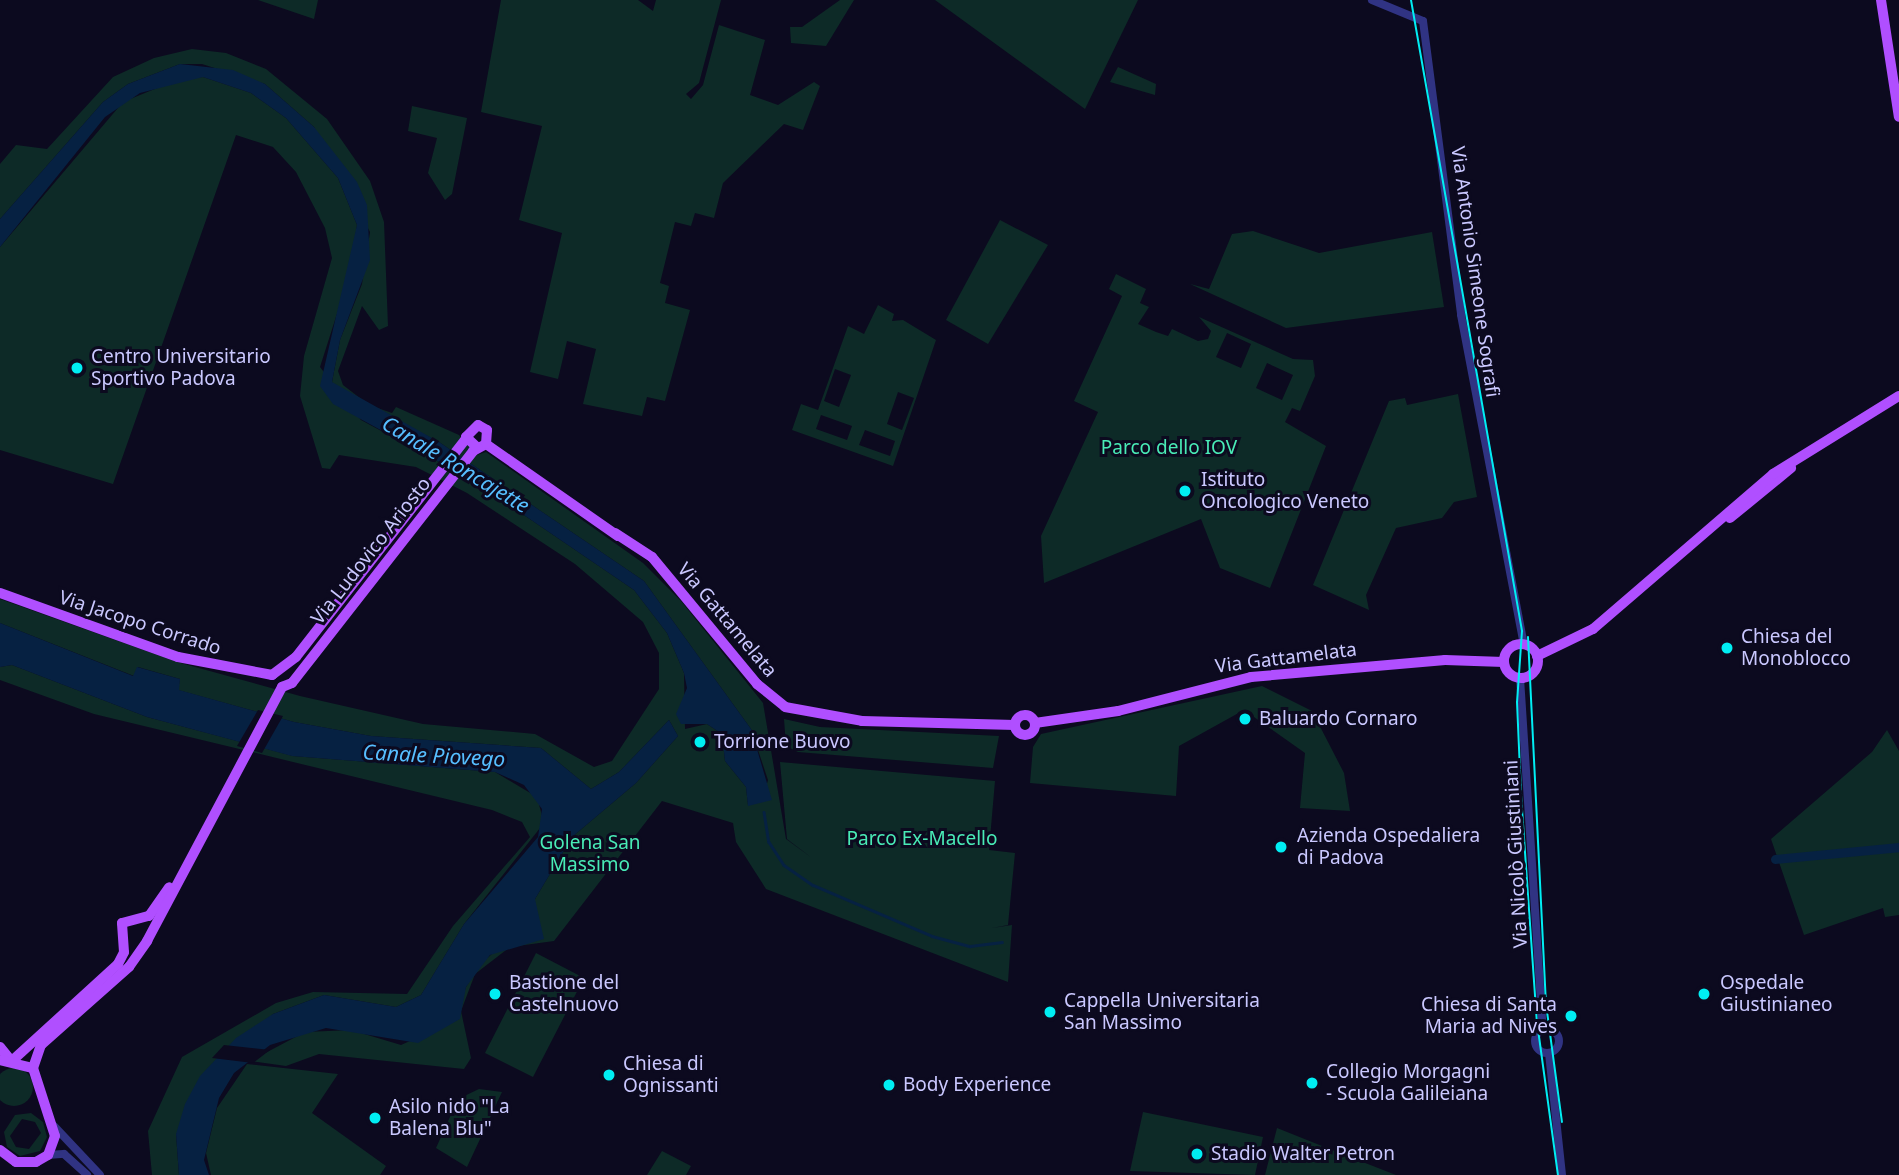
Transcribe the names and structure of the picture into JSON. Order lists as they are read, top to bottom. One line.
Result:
{"streets":{"main road":["Via Ludovico Ariosto","Via Gattamelata","Via Jacopo Corrado"],"street":["Via Antonio Simeone Sografi","Via Nicolò Giustiniani"]},"crossings":[["Via Antonio Simeone Sografi","Via Gattamelata"],["Via Antonio Simeone Sografi","Via Nicolò Giustiniani"],["Via Ludovico Ariosto","Via Gattamelata"],["Via Ludovico Ariosto","Via Jacopo Corrado"],["Via Gattamelata","Via Nicolò Giustiniani"]],"water":["Canale Roncajette","Canale Piovego"],"parks":["Parco dello IOV","Parco Ex-Macello","Golena San Massimo"],"places":["Centro Universitario Sportivo Padova","Istituto Oncologico Veneto","Chiesa del Monoblocco","Baluardo Cornaro","Torrione Buovo","Azienda Ospedaliera di Padova","Bastione del Castelnuovo","Ospedale Giustinianeo","Cappella Universitaria San Massimo","Chiesa di Santa Maria ad Nives","Chiesa di Ognissanti","Collegio Morgagni - Scuola Galileiana","Body Experience","Asilo nido \"La Balena Blu\"","Stadio Walter Petron"]}
